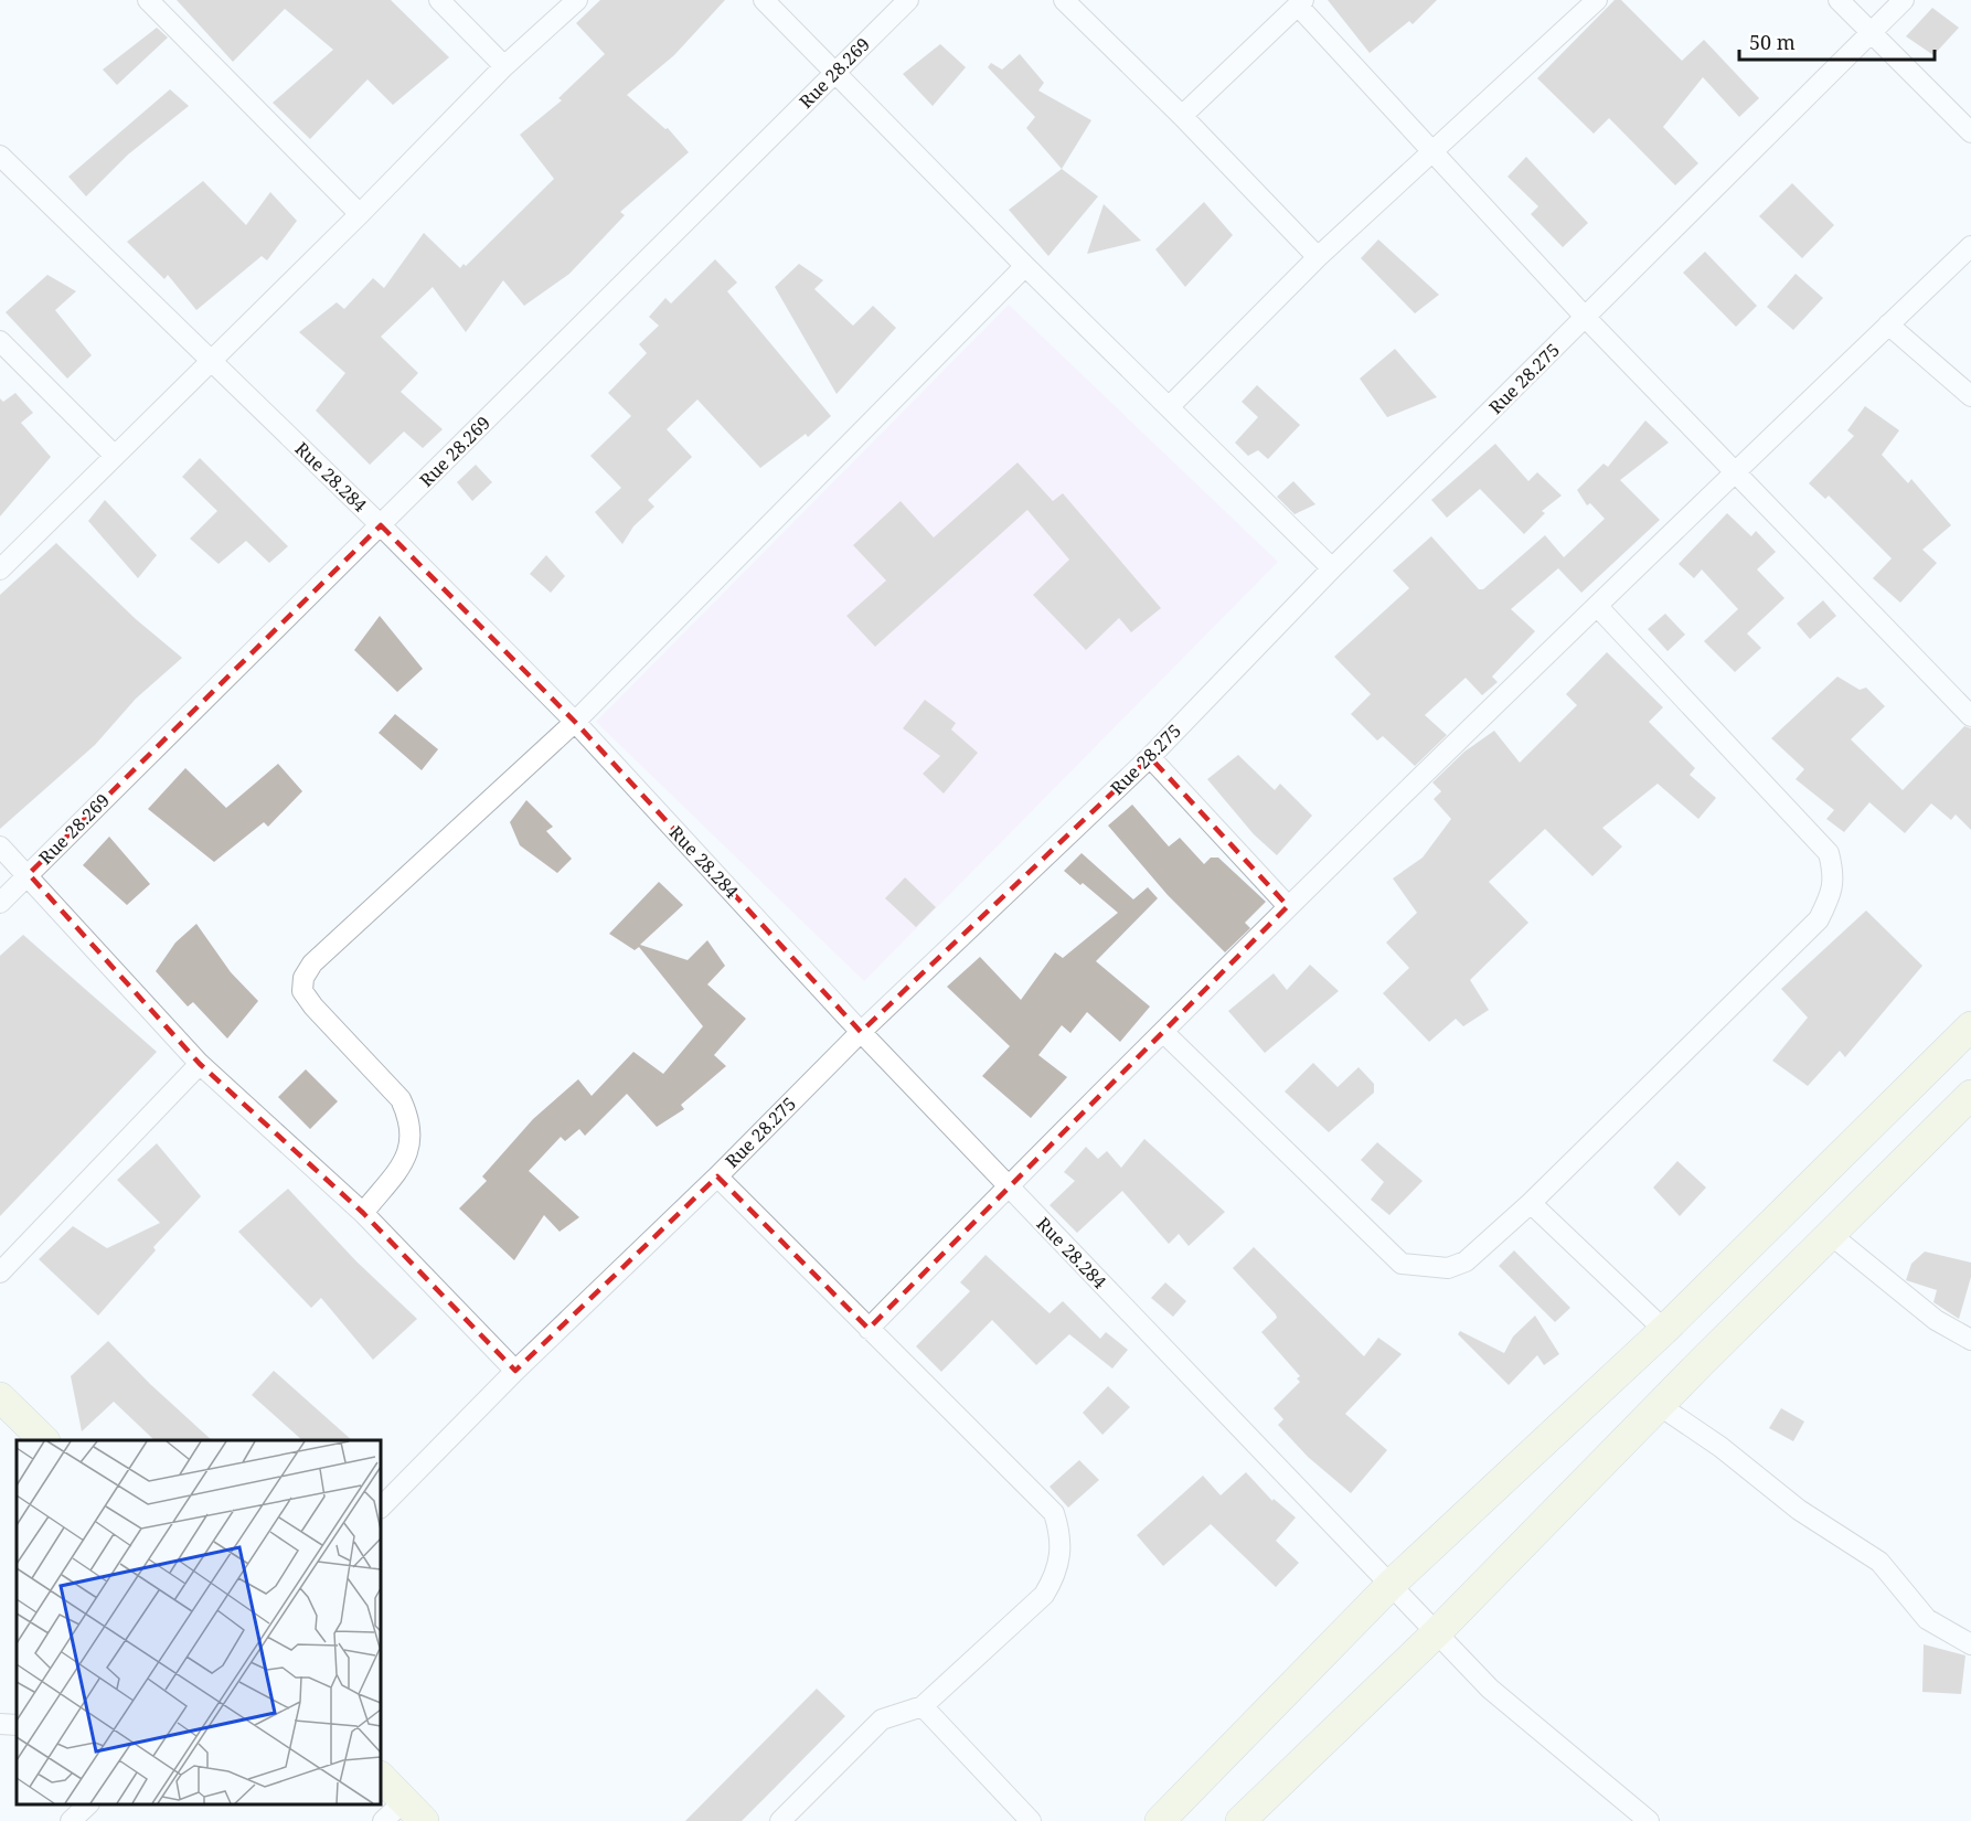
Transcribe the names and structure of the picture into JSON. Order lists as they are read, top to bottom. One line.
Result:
{"streets":{"street":["Rue 28.269","Rue 28.275","Rue 28.284"]},"crossings":[["Rue 28.269","Rue 28.284"],["Rue 28.275","Rue 28.284"]],"scale_bar":"50 m"}
